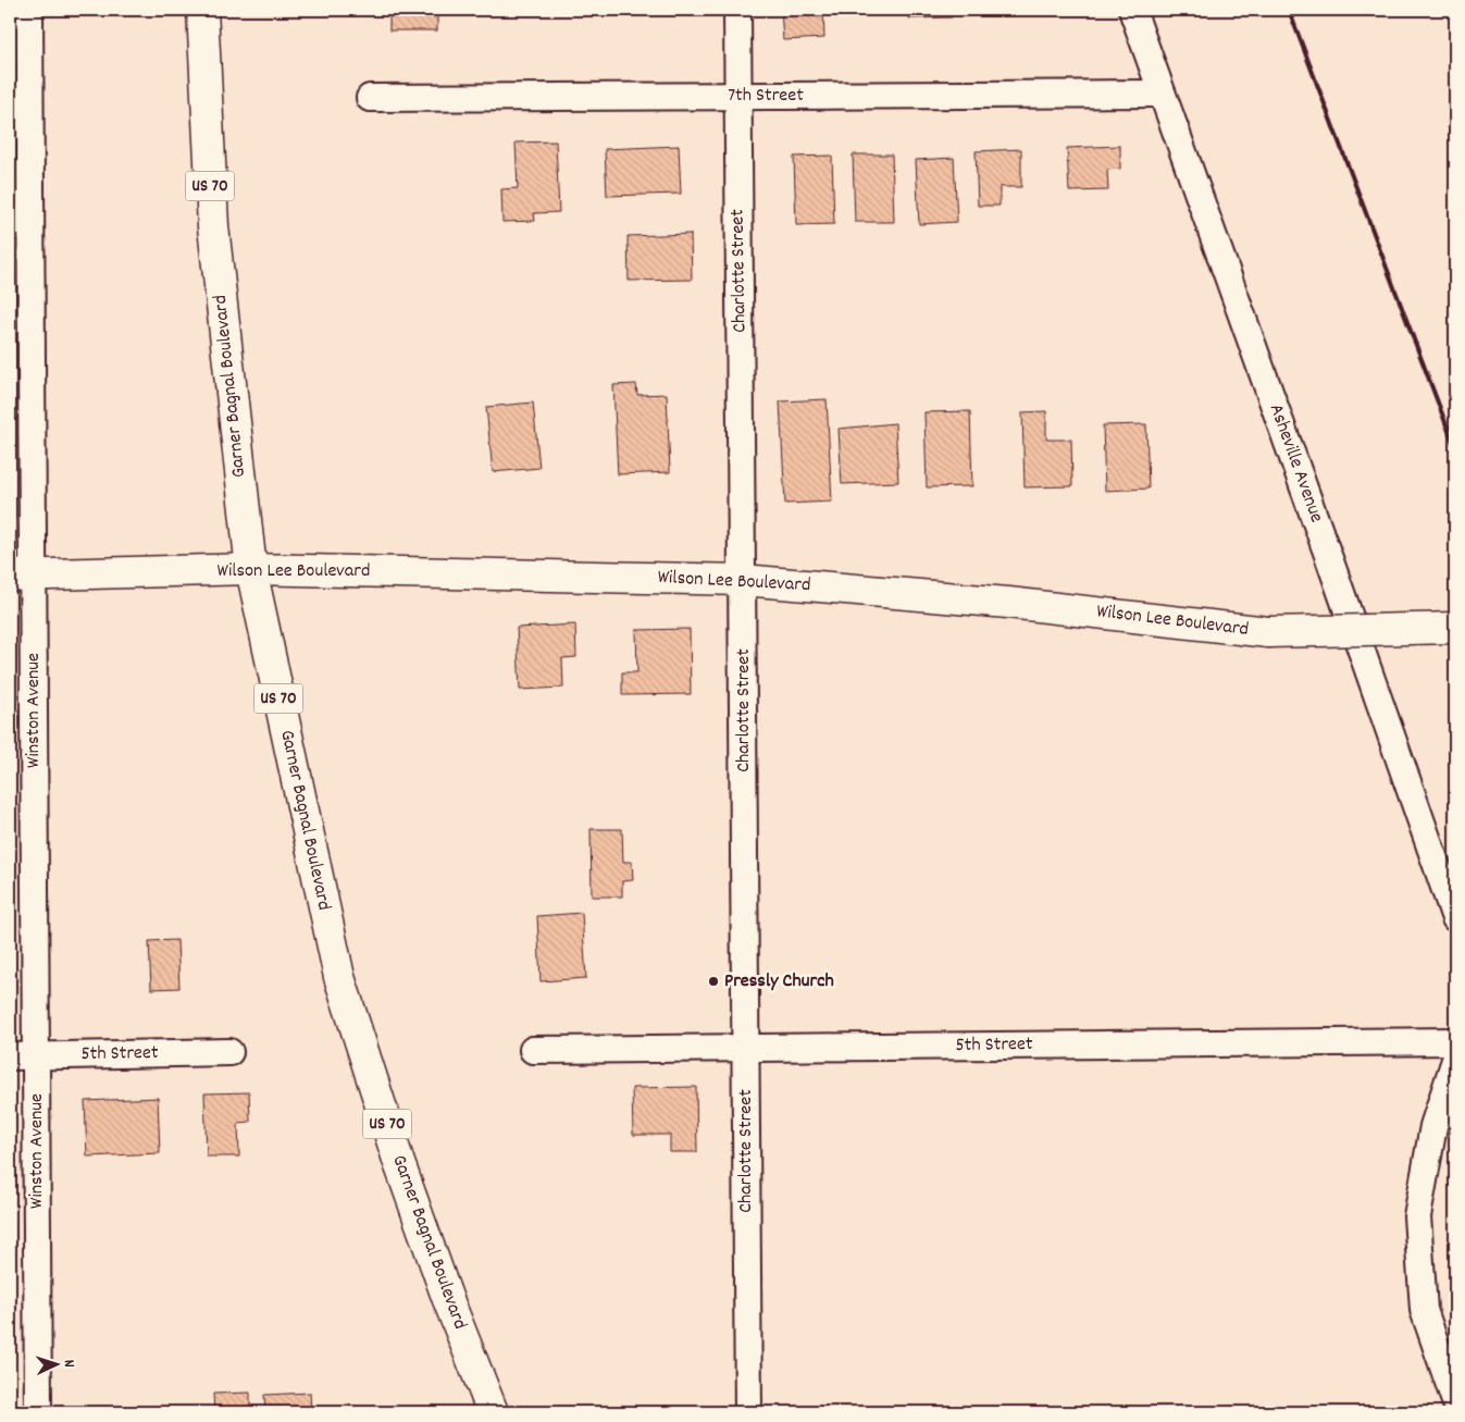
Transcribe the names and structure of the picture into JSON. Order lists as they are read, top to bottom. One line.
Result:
{"streets":{"main road":["US 70","Garner Bagnal Boulevard","Wilson Lee Boulevard"],"street":["7th Street","Charlotte Street","Asheville Avenue","Winston Avenue","5th Street"]},"crossings":[["7th Street","Charlotte Street"],["7th Street","Asheville Avenue"],["Charlotte Street","Wilson Lee Boulevard"],["Charlotte Street","5th Street"],["Garner Bagnal Boulevard","Wilson Lee Boulevard"],["Wilson Lee Boulevard","Winston Avenue"],["Winston Avenue","5th Street"]],"places":["Pressly Church"],"north":"right"}
